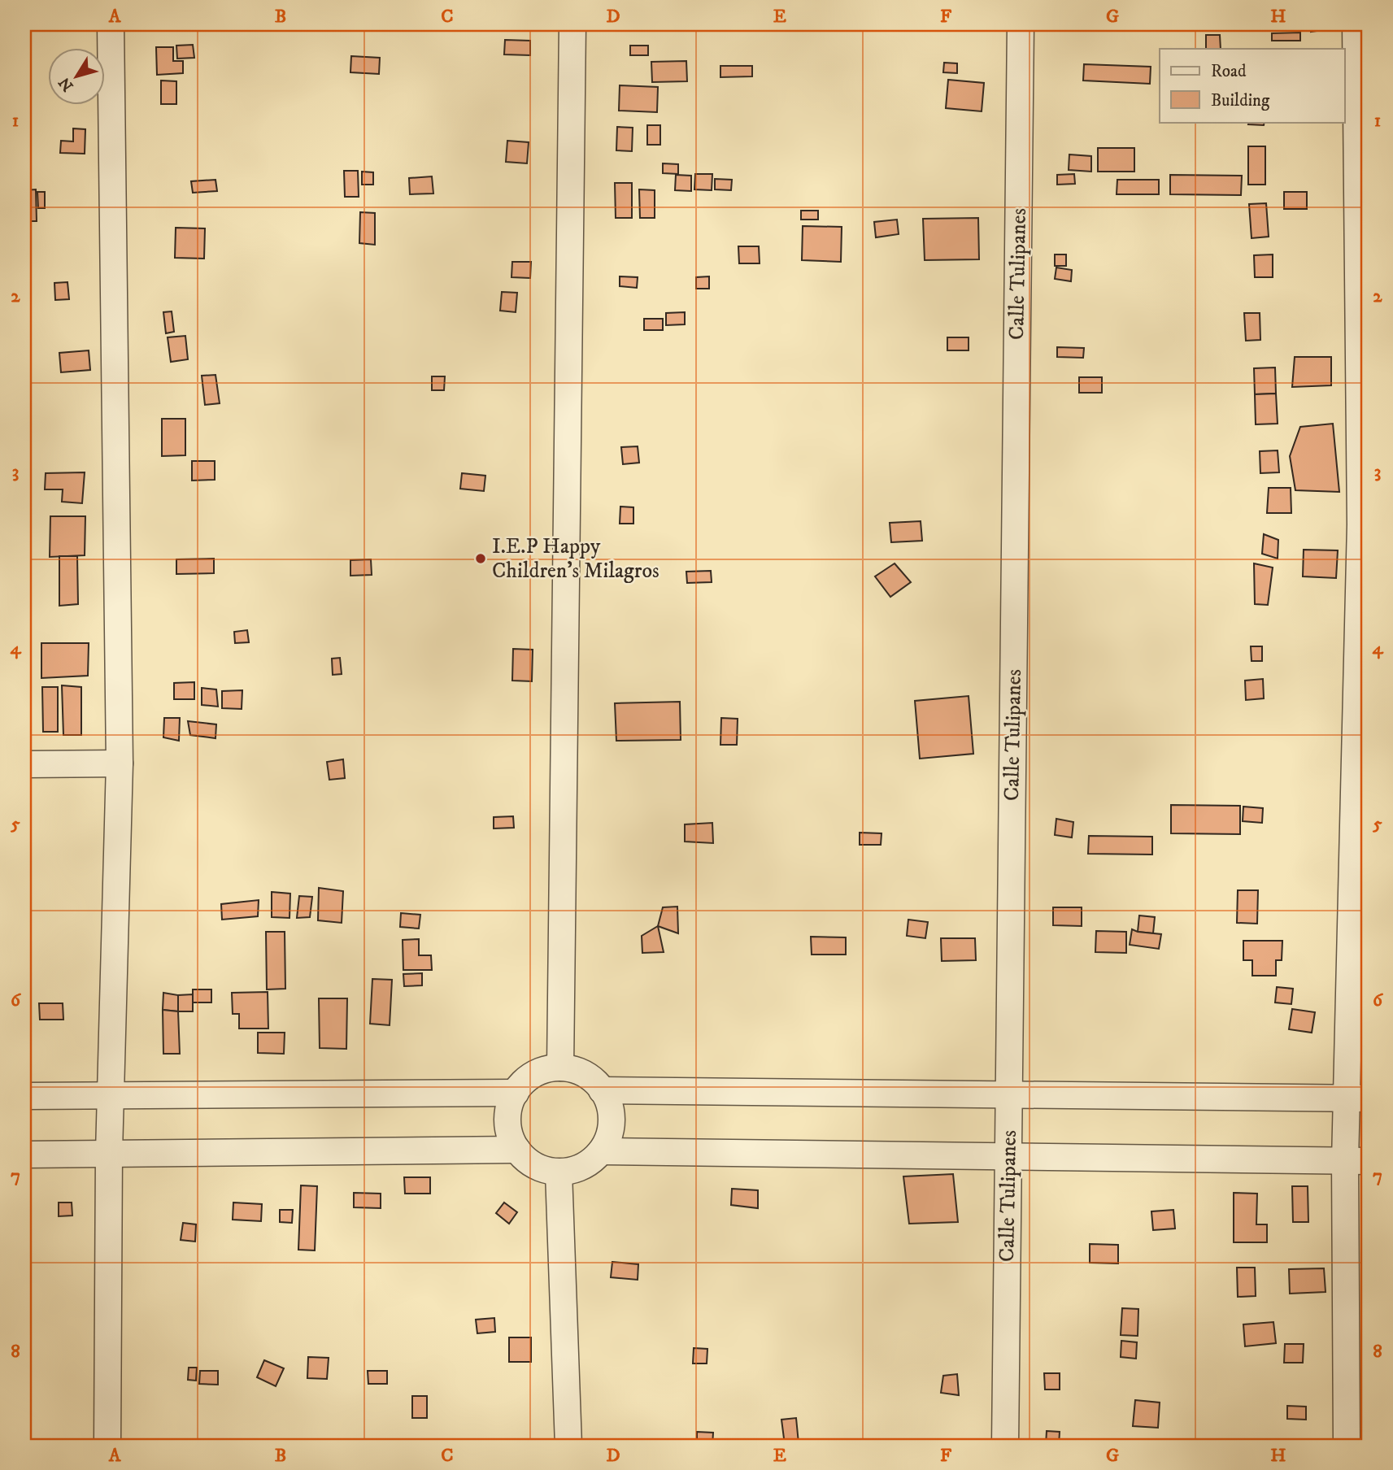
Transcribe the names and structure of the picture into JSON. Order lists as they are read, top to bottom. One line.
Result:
{"streets":{"street":["Calle Tulipanes"]},"places":["I.E.P Happy Children's Milagros"],"legend":["Road","Building"],"north":"bottom left","grid":{"columns":["A","B","C","D","E","F","G","H"],"rows":["1","2","3","4","5","6","7","8"]}}
